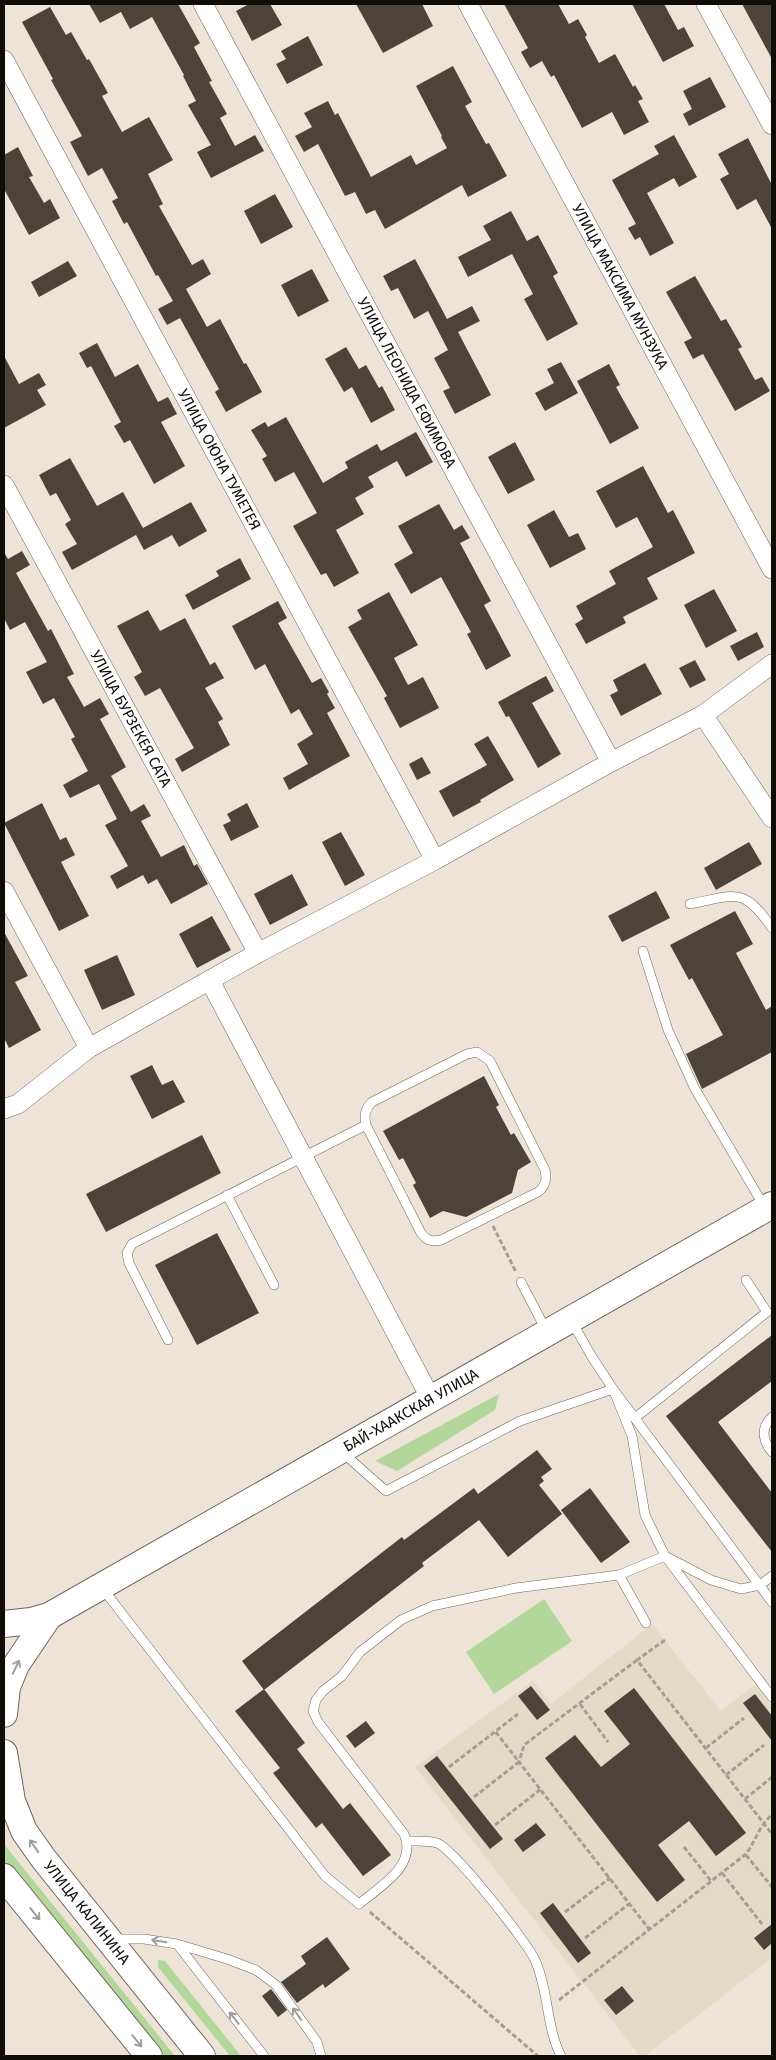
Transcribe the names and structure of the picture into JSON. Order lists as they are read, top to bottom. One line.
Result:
{"streets":{"main road":["БАЙ-ХААКСКАЯ УЛИЦА","УЛИЦА КАЛИНИНА"],"street":["УЛИЦА МАКСИМА МУНЗУКА","УЛИЦА ЛЕОНИДА ЕФИМОВА","УЛИЦА ОЮНА ТУМЕТЕЯ","УЛИЦА БУРЗЕКЕЯ САТА"]}}
